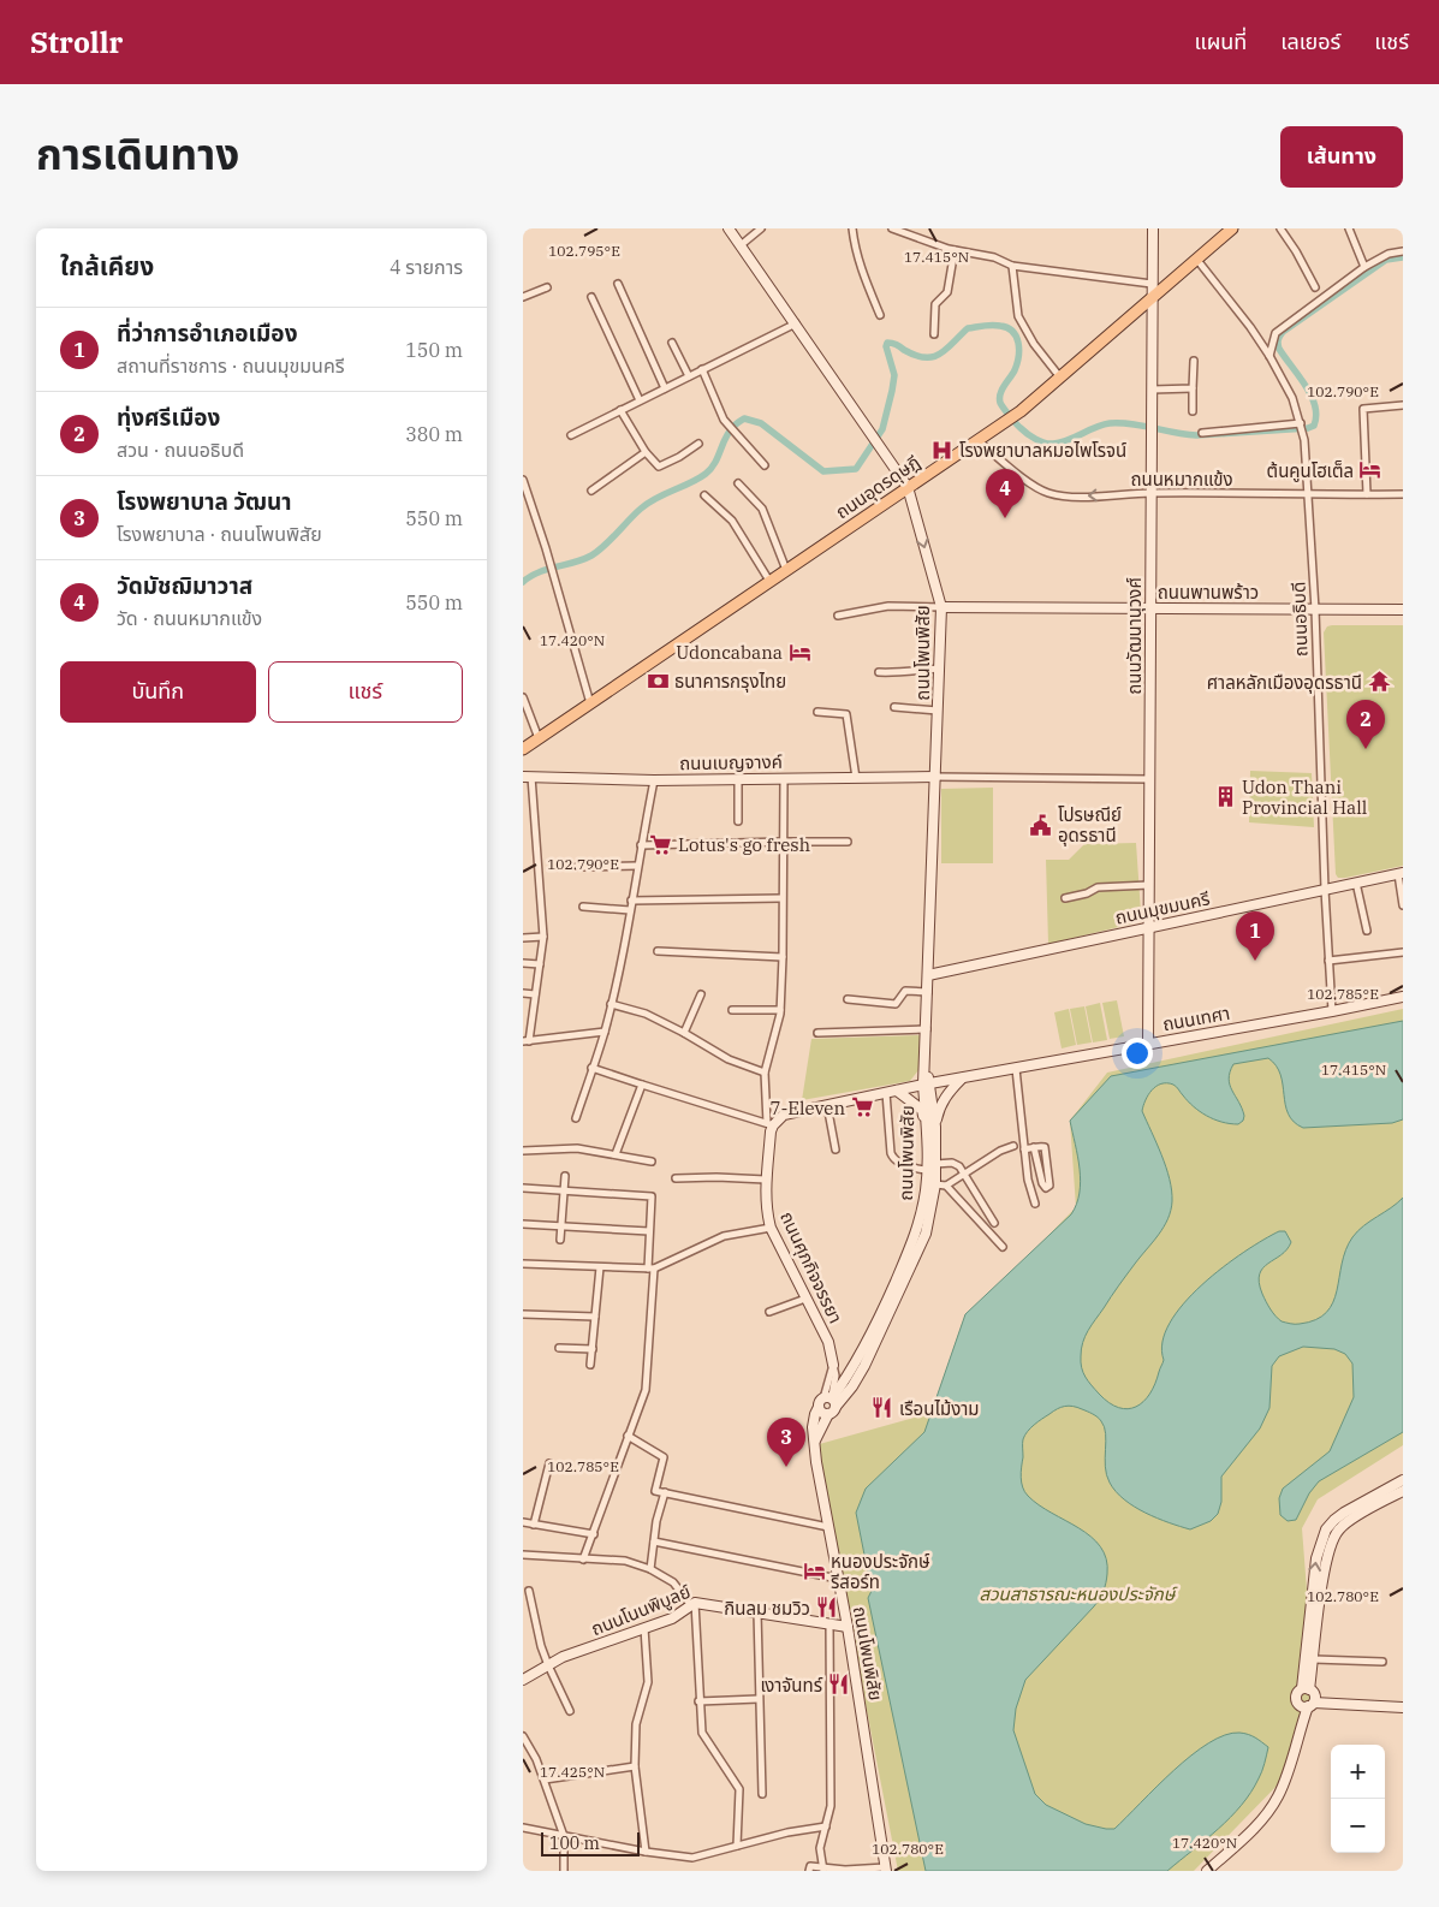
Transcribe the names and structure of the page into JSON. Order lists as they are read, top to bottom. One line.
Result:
{"streets":{"main road":["ถนนอุดรดุษฎี"],"street":["ถนนหมากแข้ง","ถนนพานพร้าว","ถนนอธิบดี","ถนนวัฒนานุวงศ์","ถนนโพนพิสัย","ถนนเบญจางค์","ถนนมุขมนครี","ถนนเทศา","ถนนศุภกิจจรรยา","ถนนโนนพิบูลย์"]},"crossings":[["ถนนหมากแข้ง","ถนนอุดรดุษฎี"],["ถนนหมากแข้ง","ถนนอธิบดี"],["ถนนหมากแข้ง","ถนนวัฒนานุวงศ์"],["ถนนอุดรดุษฎี","ถนนอธิบดี"],["ถนนอุดรดุษฎี","ถนนวัฒนานุวงศ์"],["ถนนอุดรดุษฎี","ถนนโพนพิสัย"],["ถนนพานพร้าว","ถนนอธิบดี"],["ถนนพานพร้าว","ถนนวัฒนานุวงศ์"],["ถนนพานพร้าว","ถนนโพนพิสัย"],["ถนนอธิบดี","ถนนมุขมนครี"],["ถนนอธิบดี","ถนนเทศา"],["ถนนวัฒนานุวงศ์","ถนนมุขมนครี"],["ถนนวัฒนานุวงศ์","ถนนเทศา"],["ถนนโพนพิสัย","ถนนเบญจางค์"],["ถนนโพนพิสัย","ถนนมุขมนครี"],["ถนนโพนพิสัย","ถนนเทศา"],["ถนนโพนพิสัย","ถนนศุภกิจจรรยา"],["ถนนโพนพิสัย","ถนนโนนพิบูลย์"]],"one_way":["ถนนหมากแข้ง"],"parks":["สวนสาธารณะหนองประจักษ์"],"places":{"hospital":["โรงพยาบาลหมอไพโรจน์"],"hotel":["ต้นคูนโฮเต็ล","Udoncabana","หนองประจักษ์ รีสอร์ท"],"bank":["ธนาคารกรุงไทย"],"temple":["ศาลหลักเมืองอุดรธานี"],"building":["Udon Thani Provincial Hall"],"public building":["โปรษณีย์ อุดรธานี"],"supermarket":["Lotus's go fresh","7-Eleven"],"restaurant":["เรือนไม้งาม","กินลม ชมวิว","เงาจันทร์"]},"scale_bar":"100 m","page":{"header":"Strollr","nav":["แผนที่","เลเยอร์","แชร์"],"title":"การเดินทาง","buttons":["เส้นทาง",["บันทึก","แชร์"]],"heading":["ใกล้เคียง","4 รายการ"],"list":[{"mark":"1","name":"ที่ว่าการอำเภอเมือง","note":"สถานที่ราชการ · ถนนมุขมนครี","value":"150 m"},{"mark":"2","name":"ทุ่งศรีเมือง","note":"สวน · ถนนอธิบดี","value":"380 m"},{"mark":"3","name":"โรงพยาบาล วัฒนา","note":"โรงพยาบาล · ถนนโพนพิสัย","value":"550 m"},{"mark":"4","name":"วัดมัชฌิมาวาส","note":"วัด · ถนนหมากแข้ง","value":"550 m"}],"pins":["4","2","1","3"],"map_buttons":["+","−"],"scale":"100 m"},"coordinates":["102.795°E","17.415°N","102.790°E","17.420°N","102.785°E","102.780°E","17.425°N"]}
